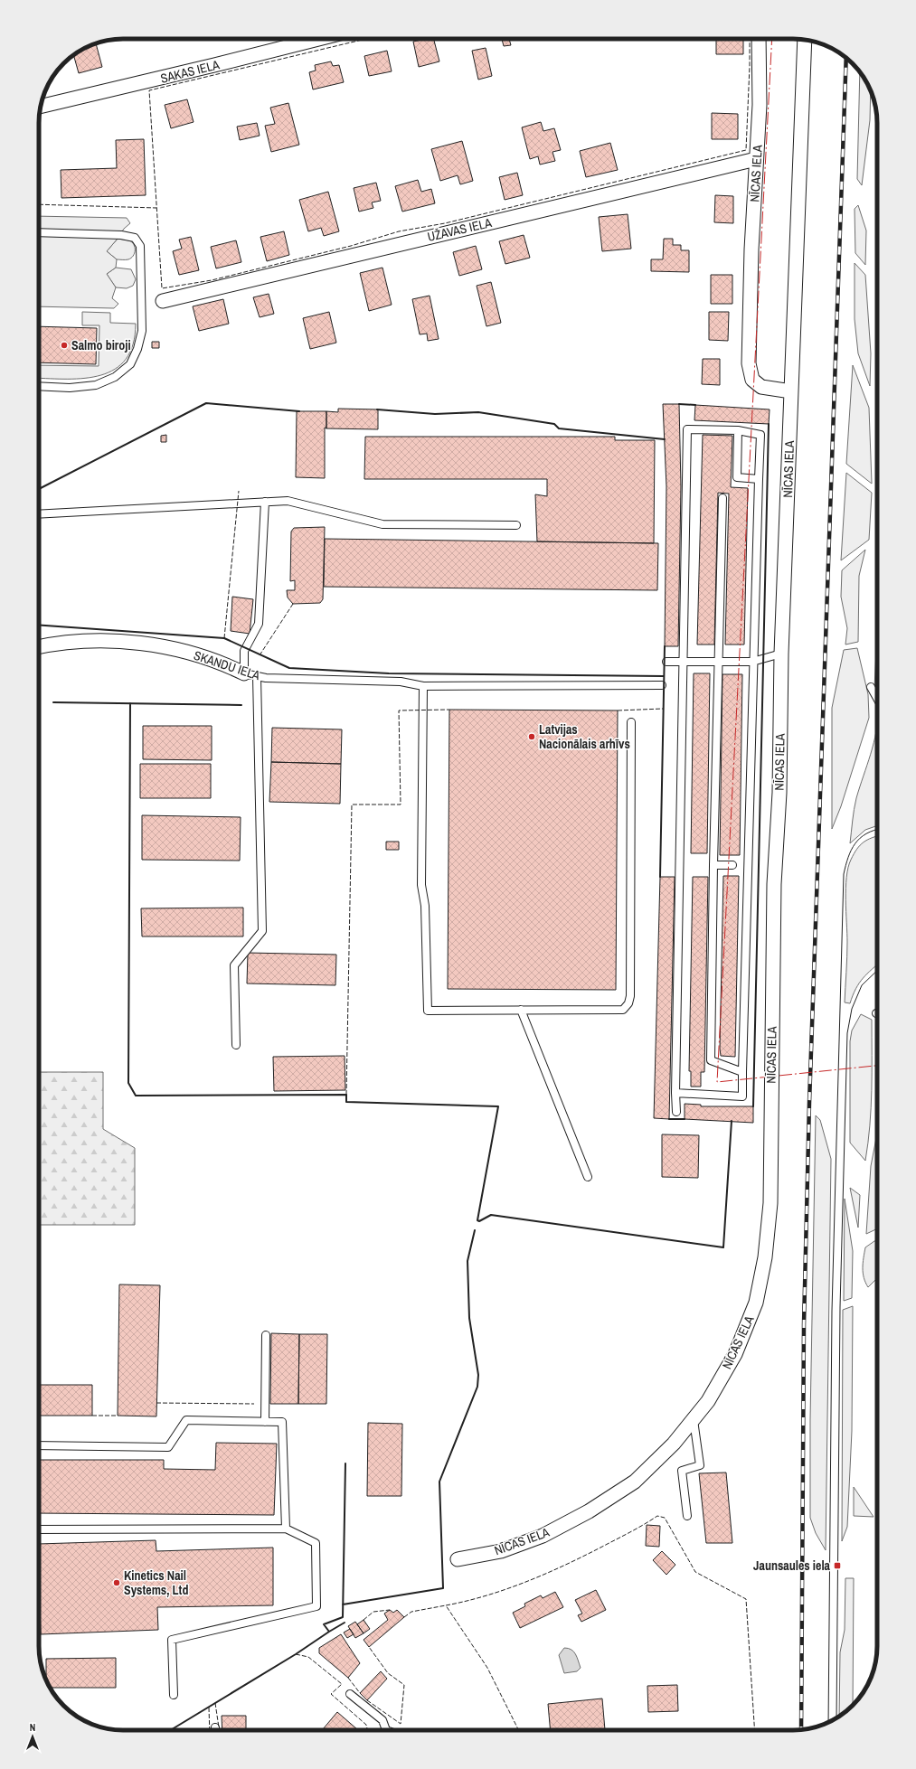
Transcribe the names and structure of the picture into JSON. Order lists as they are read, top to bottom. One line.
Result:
{"streets":{"street":["SAKAS IELA","NĪCAS IELA","UŽAVAS IELA","SKANDU IELA"]},"crossings":[["NĪCAS IELA","UŽAVAS IELA"]],"places":{"other":["Salmo biroji","Latvijas Nacionālais arhīvs","Kinetics Nail Systems, Ltd"],"transit":["Jaunsaules iela"]},"north":"top"}
